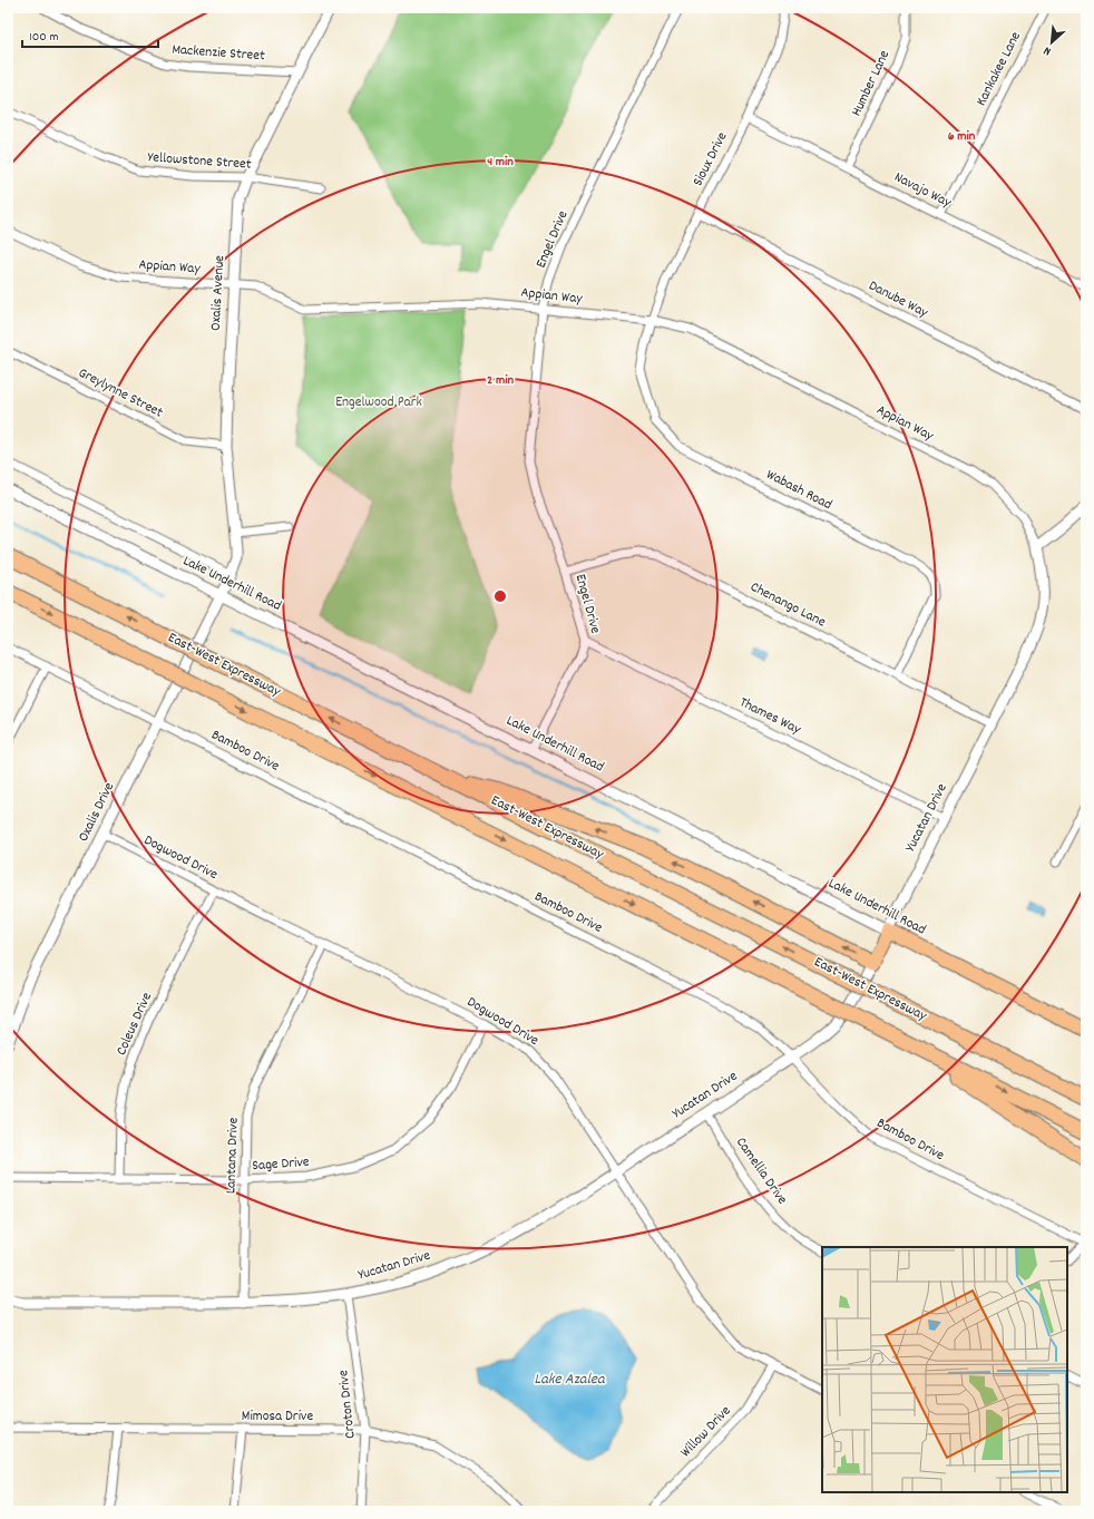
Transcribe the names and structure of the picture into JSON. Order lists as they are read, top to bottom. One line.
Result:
{"streets":{"highway":["East-West Expressway"],"main road":["Lake Underhill Road","Yucatan Drive"],"street":["Mackenzie Street","Kankakee Lane","Humber Lane","Sioux Drive","Yellowstone Street","Navajo Way","Engel Drive","Appian Way","Oxalis Avenue","Danube Way","Greylynne Street","Wabash Road","Chenango Lane","Thames Way","Bamboo Drive","Oxalis Drive","Dogwood Drive","Coleus Drive","Lantana Drive","Sage Drive","Camellia Drive","Croton Drive","Mimosa Drive","Willow Drive"]},"crossings":[["Mackenzie Street","Oxalis Avenue"],["Kankakee Lane","Navajo Way"],["Humber Lane","Navajo Way"],["Sioux Drive","Navajo Way"],["Sioux Drive","Appian Way"],["Sioux Drive","Danube Way"],["Sioux Drive","Wabash Road"],["Yellowstone Street","Oxalis Avenue"],["Engel Drive","Appian Way"],["Engel Drive","Lake Underhill Road"],["Engel Drive","Chenango Lane"],["Engel Drive","Thames Way"],["Appian Way","Oxalis Avenue"],["Appian Way","Wabash Road"],["Appian Way","Yucatan Drive"],["Oxalis Avenue","Greylynne Street"],["Oxalis Avenue","Lake Underhill Road"],["Oxalis Avenue","Oxalis Drive"],["Wabash Road","Chenango Lane"],["Lake Underhill Road","Oxalis Drive"],["Lake Underhill Road","Yucatan Drive"],["Chenango Lane","Yucatan Drive"],["Thames Way","Yucatan Drive"],["Bamboo Drive","Oxalis Drive"],["Bamboo Drive","Yucatan Drive"],["Oxalis Drive","Dogwood Drive"],["Yucatan Drive","Dogwood Drive"],["Yucatan Drive","Lantana Drive"],["Yucatan Drive","Camellia Drive"],["Yucatan Drive","Croton Drive"],["Dogwood Drive","Coleus Drive"],["Dogwood Drive","Lantana Drive"],["Dogwood Drive","Sage Drive"],["Dogwood Drive","Willow Drive"],["Coleus Drive","Sage Drive"],["Lantana Drive","Sage Drive"],["Croton Drive","Mimosa Drive"]],"water":["Lake Azalea"],"parks":["Engelwood Park"],"scale_bar":"100 m","north":"bottom left","rings":["6 min","4 min","2 min"]}
